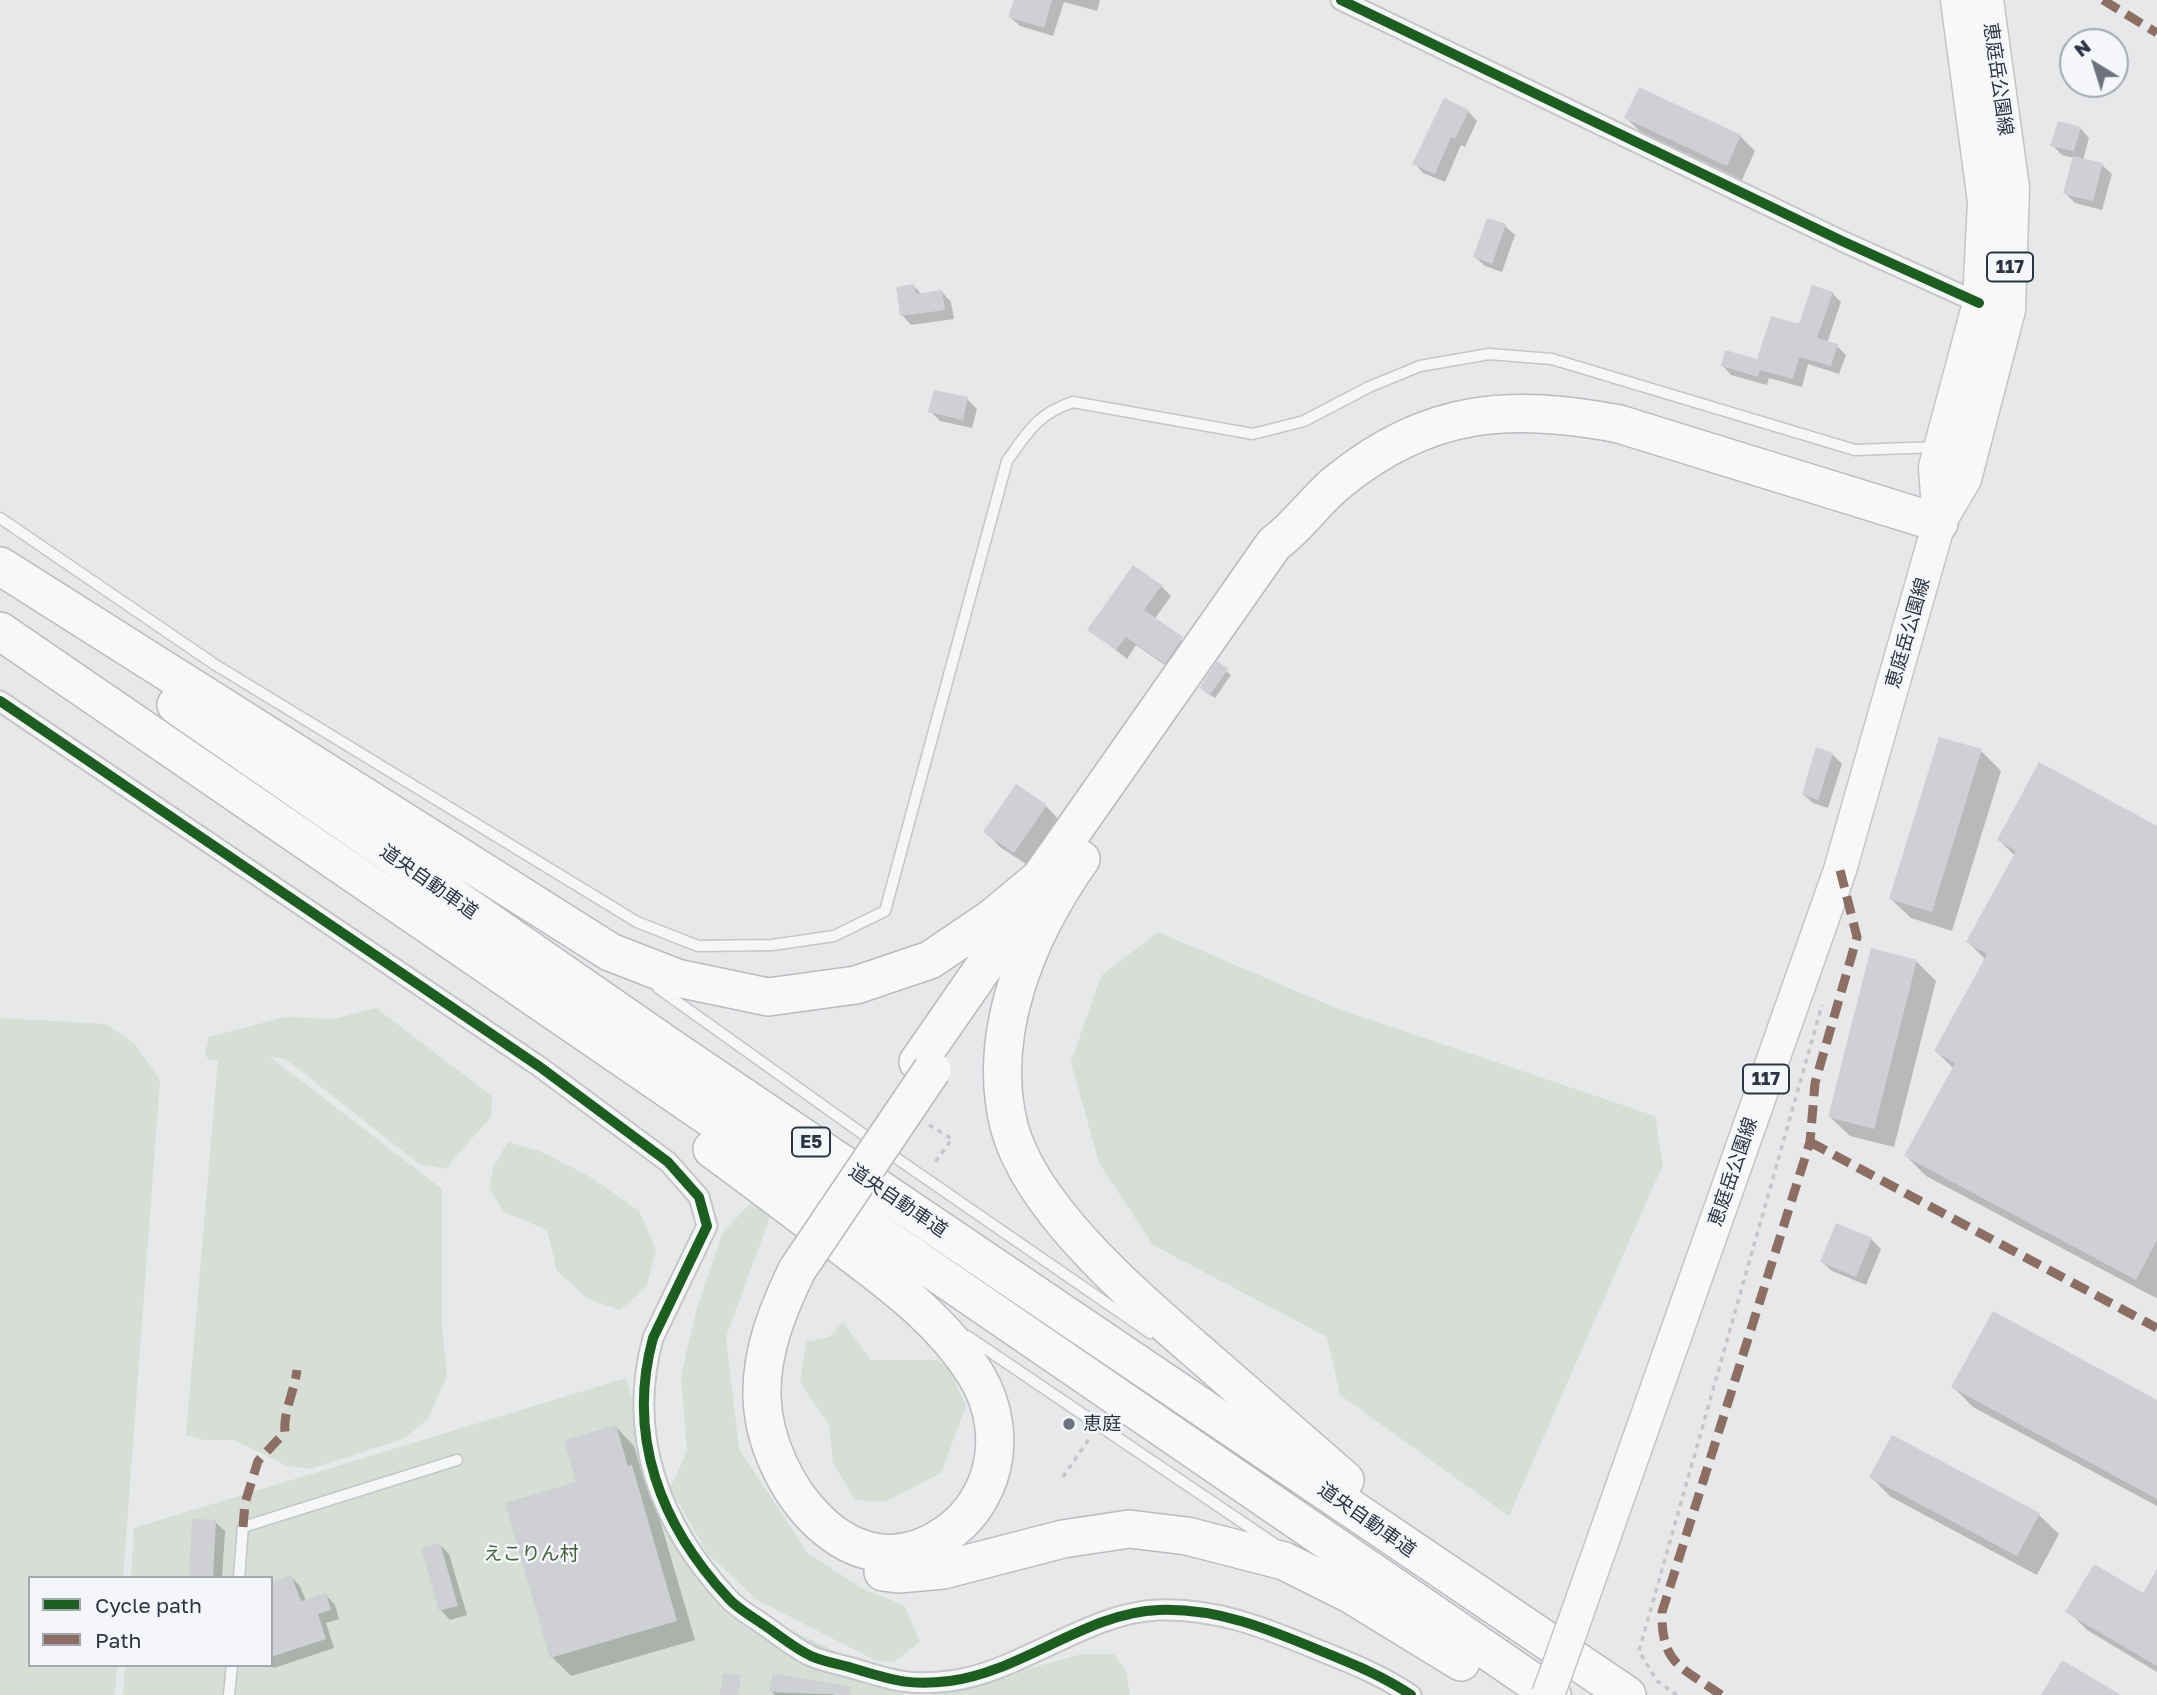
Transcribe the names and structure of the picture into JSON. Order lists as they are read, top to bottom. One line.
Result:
{"streets":{"highway":["道央自動車道","E5"],"main road":["恵庭岳公園線","117"]},"crossings":[["恵庭岳公園線","道央自動車道"]],"parks":["えこりん村"],"places":["恵庭"],"legend":["Cycle path","Path"],"north":"top left"}
